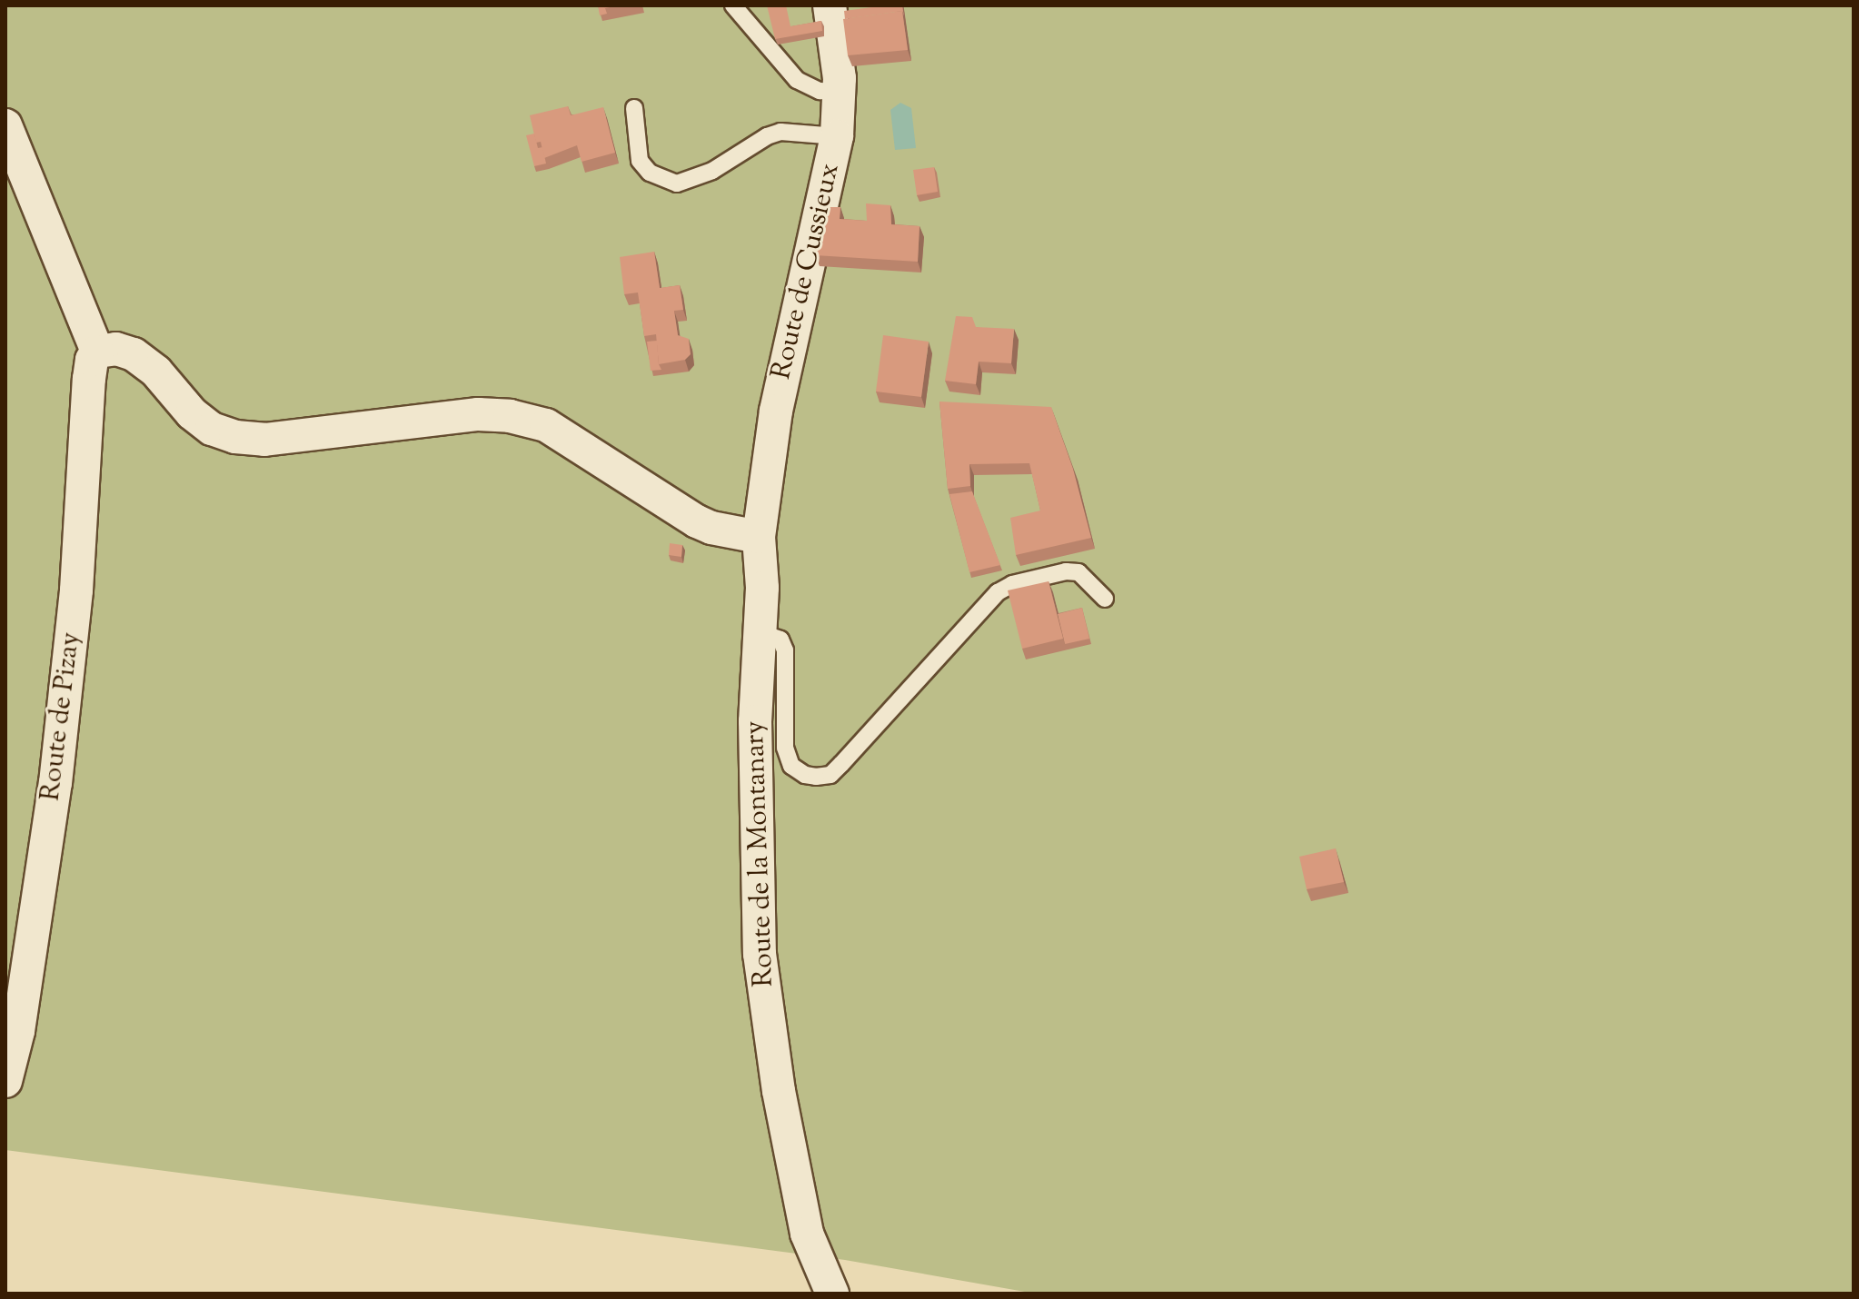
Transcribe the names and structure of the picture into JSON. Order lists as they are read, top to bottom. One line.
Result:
{"streets":{"street":["Route de Cussieux","Route de Pizay","Route de la Montanary"]},"crossings":[["Route de Cussieux","Route de la Montanary"]]}
